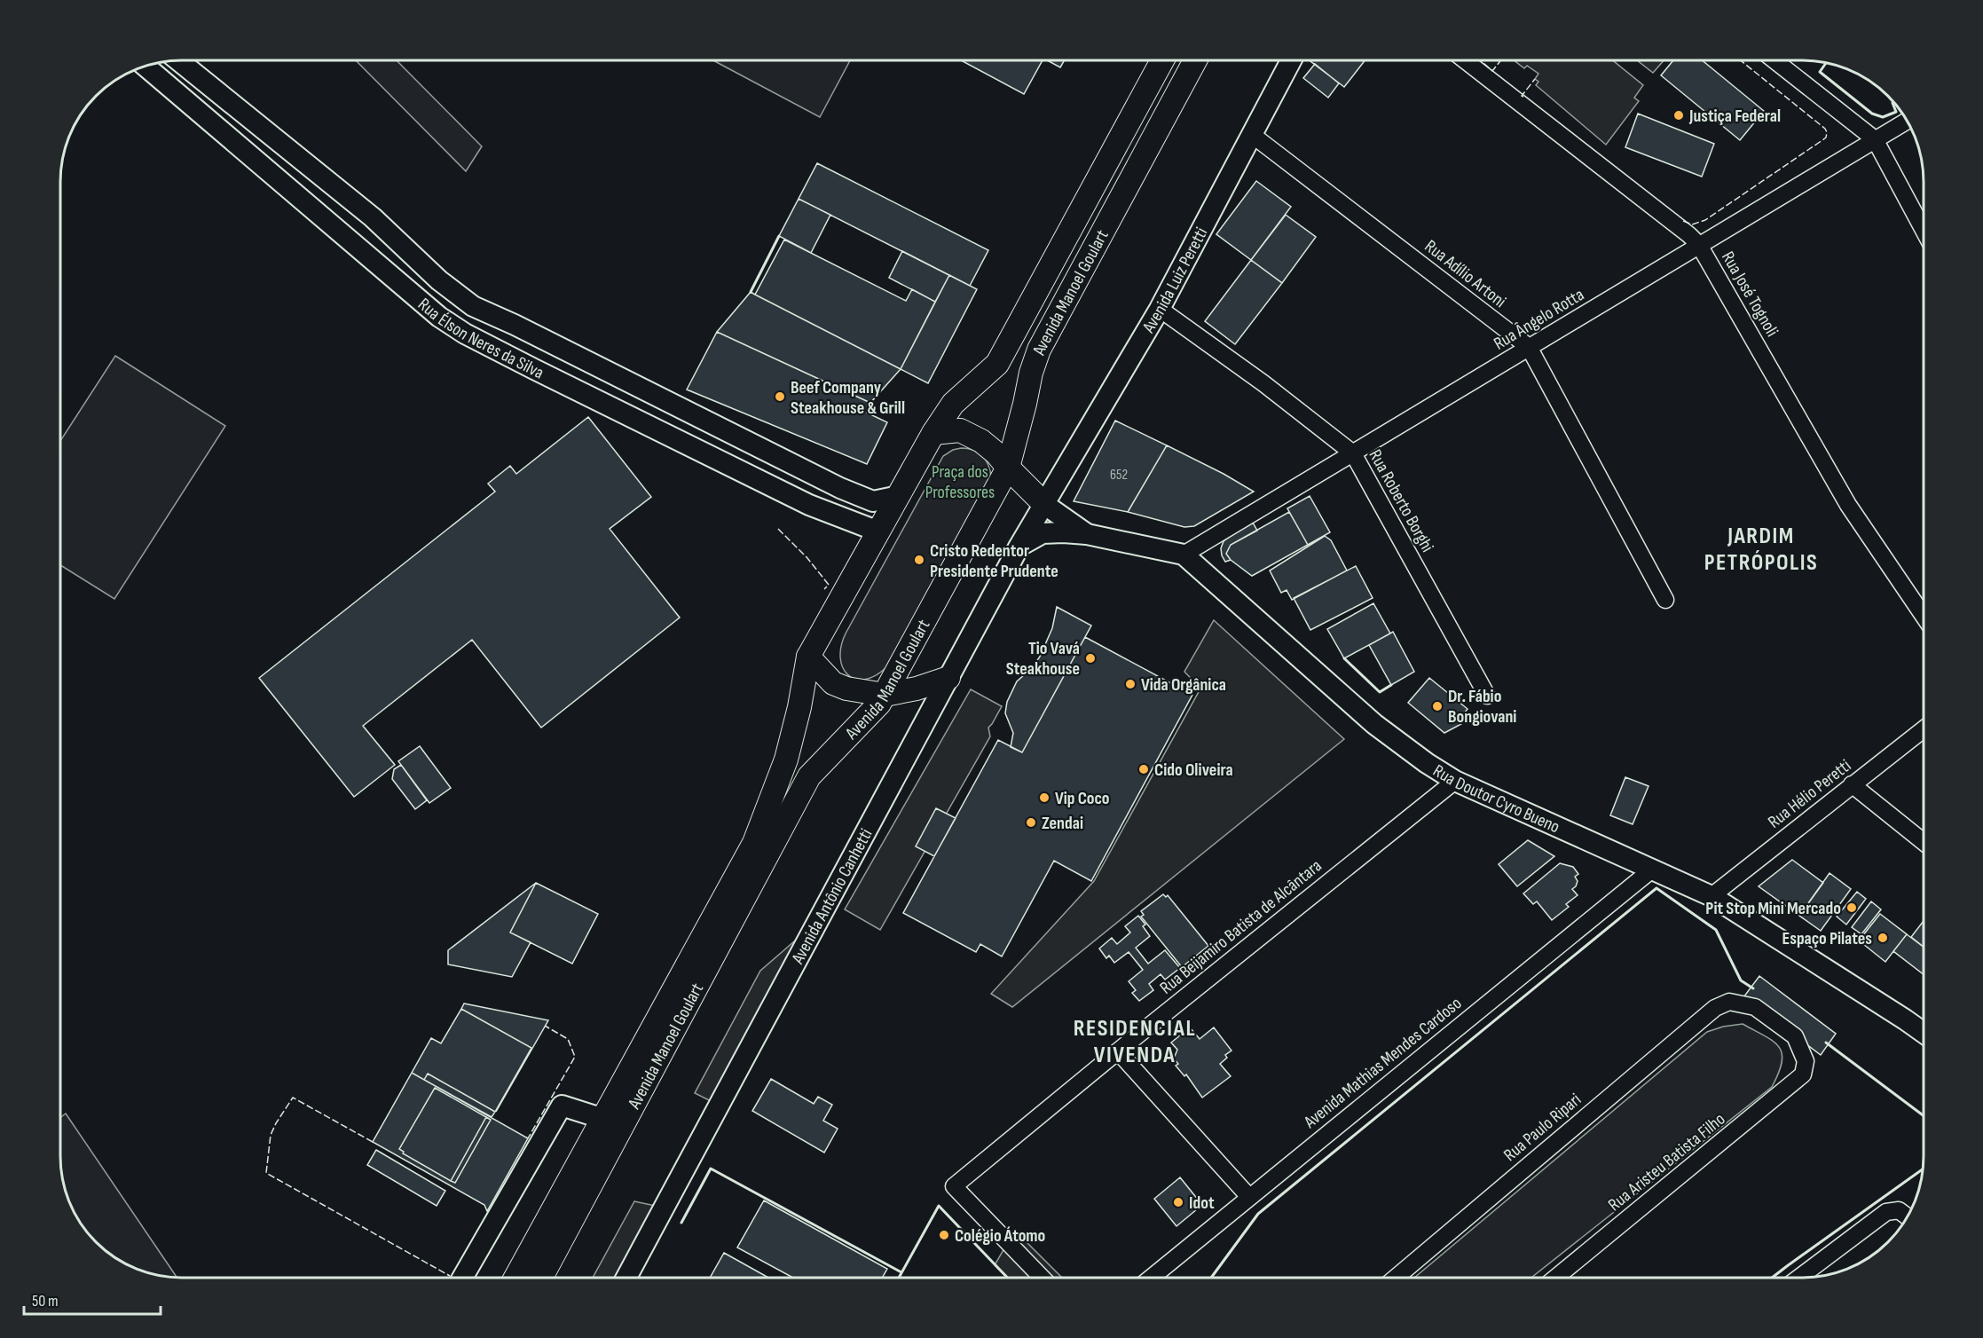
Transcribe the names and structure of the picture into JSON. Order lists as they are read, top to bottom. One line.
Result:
{"streets":{"main road":["Avenida Manoel Goulart"],"street":["Rua Adílio Artoni","Avenida Luiz Peretti","Rua José Tognoli","Rua Ângelo Rotta","Rua Élson Neres da Silva","Rua Roberto Borghi","Rua Hélio Peretti","Rua Doutor Cyro Bueno","Avenida Antônio Canhetti","Rua Beijamiro Batista de Alcântara","Avenida Mathias Mendes Cardoso","Rua Paulo Ripari","Rua Aristeu Batista Filho"]},"crossings":[["Rua Adílio Artoni","Avenida Luiz Peretti"],["Rua Adílio Artoni","Rua Ângelo Rotta"],["Avenida Luiz Peretti","Rua Roberto Borghi"],["Avenida Luiz Peretti","Rua Doutor Cyro Bueno"],["Avenida Luiz Peretti","Avenida Antônio Canhetti"],["Avenida Manoel Goulart","Rua Élson Neres da Silva"],["Rua José Tognoli","Rua Ângelo Rotta"],["Rua Ângelo Rotta","Rua Roberto Borghi"],["Rua Ângelo Rotta","Rua Doutor Cyro Bueno"],["Rua Hélio Peretti","Rua Doutor Cyro Bueno"],["Rua Doutor Cyro Bueno","Avenida Antônio Canhetti"],["Rua Doutor Cyro Bueno","Rua Beijamiro Batista de Alcântara"],["Rua Doutor Cyro Bueno","Avenida Mathias Mendes Cardoso"],["Rua Paulo Ripari","Rua Aristeu Batista Filho"]],"districts":["JARDIM PETRÓPOLIS","RESIDENCIAL VIVENDA"],"parks":["Praça dos Professores"],"places":["Justiça Federal","Beef Company Steakhouse & Grill","Cristo Redentor Presidente Prudente","Tio Vavá Steakhouse","Vida Orgânica","Dr. Fábio Bongiovani","Cido Oliveira","Vip Coco","Zendai","Pit Stop Mini Mercado","Espaço Pilates","Idot","Colégio Átomo"],"house_numbers":["652"],"scale_bar":"50 m"}
